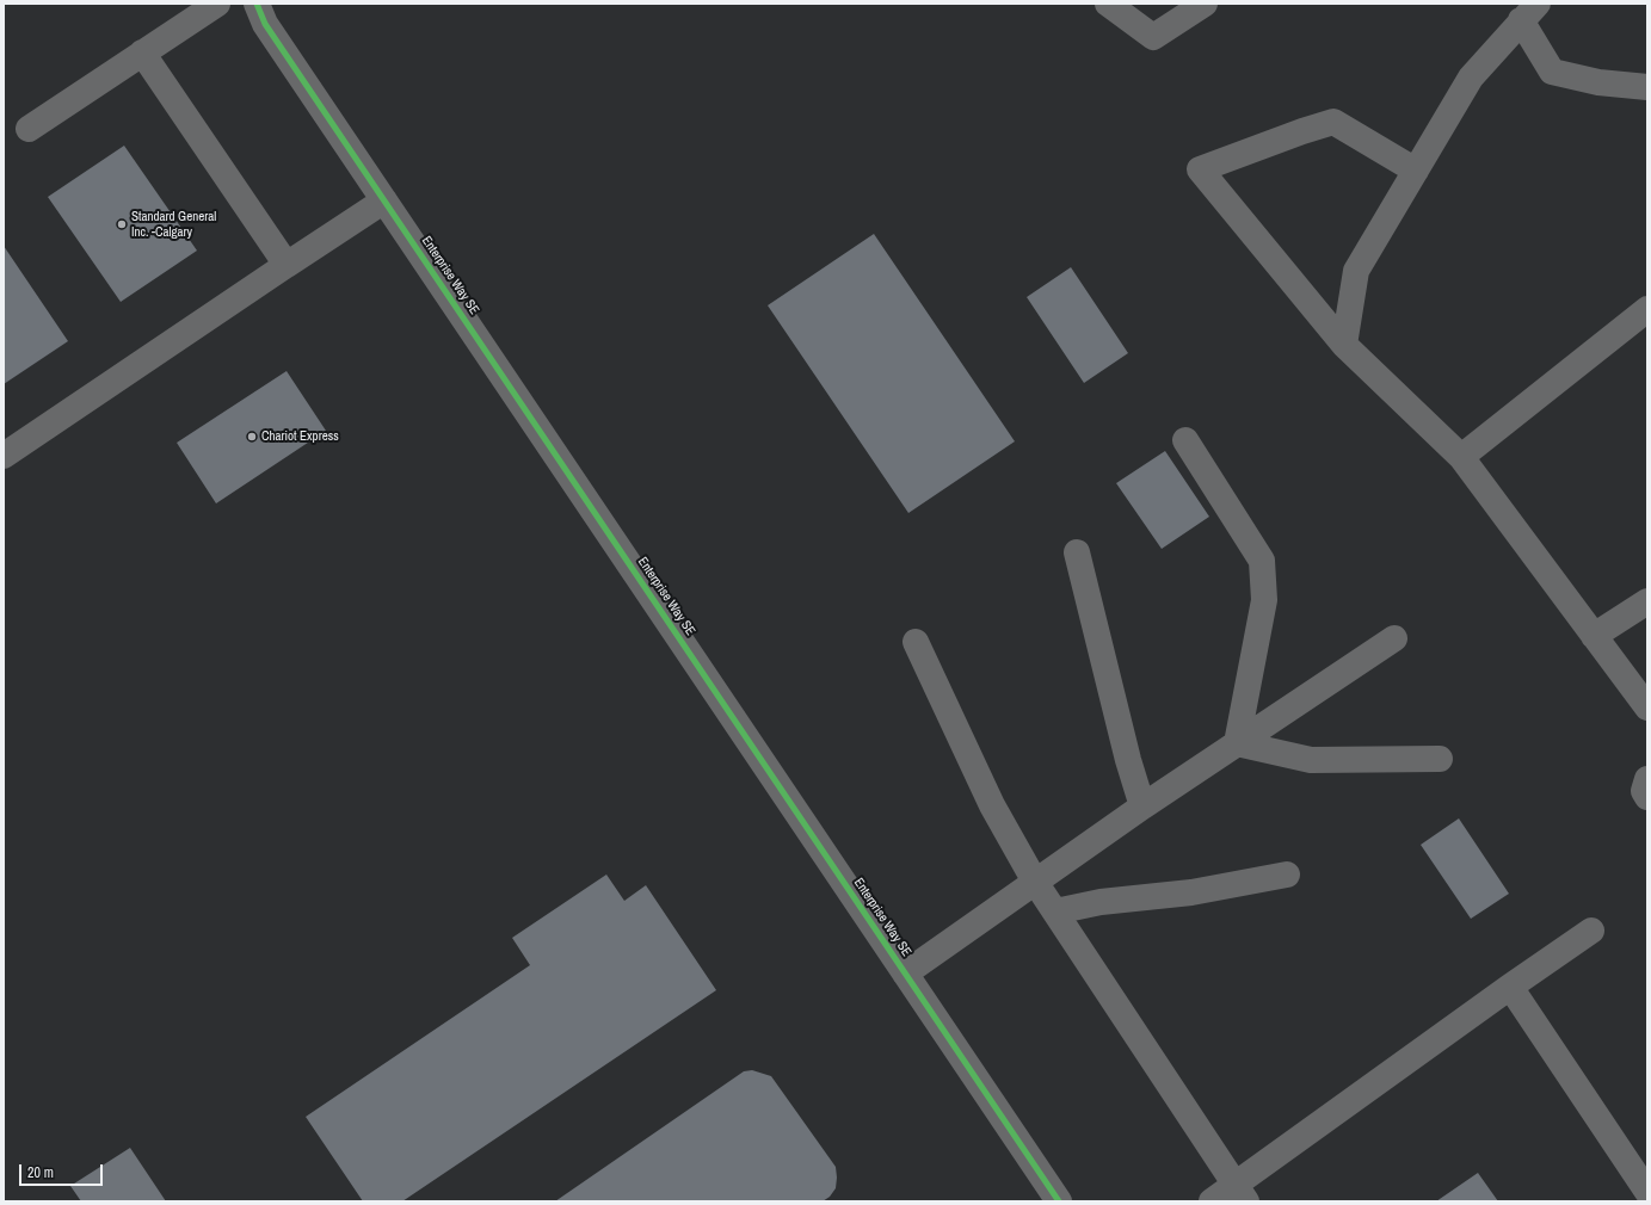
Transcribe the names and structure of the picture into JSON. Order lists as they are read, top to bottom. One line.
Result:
{"streets":{"street":["Enterprise Way SE"]},"places":["Standard General Inc. -Calgary","Chariot Express"],"scale_bar":"20 m"}
